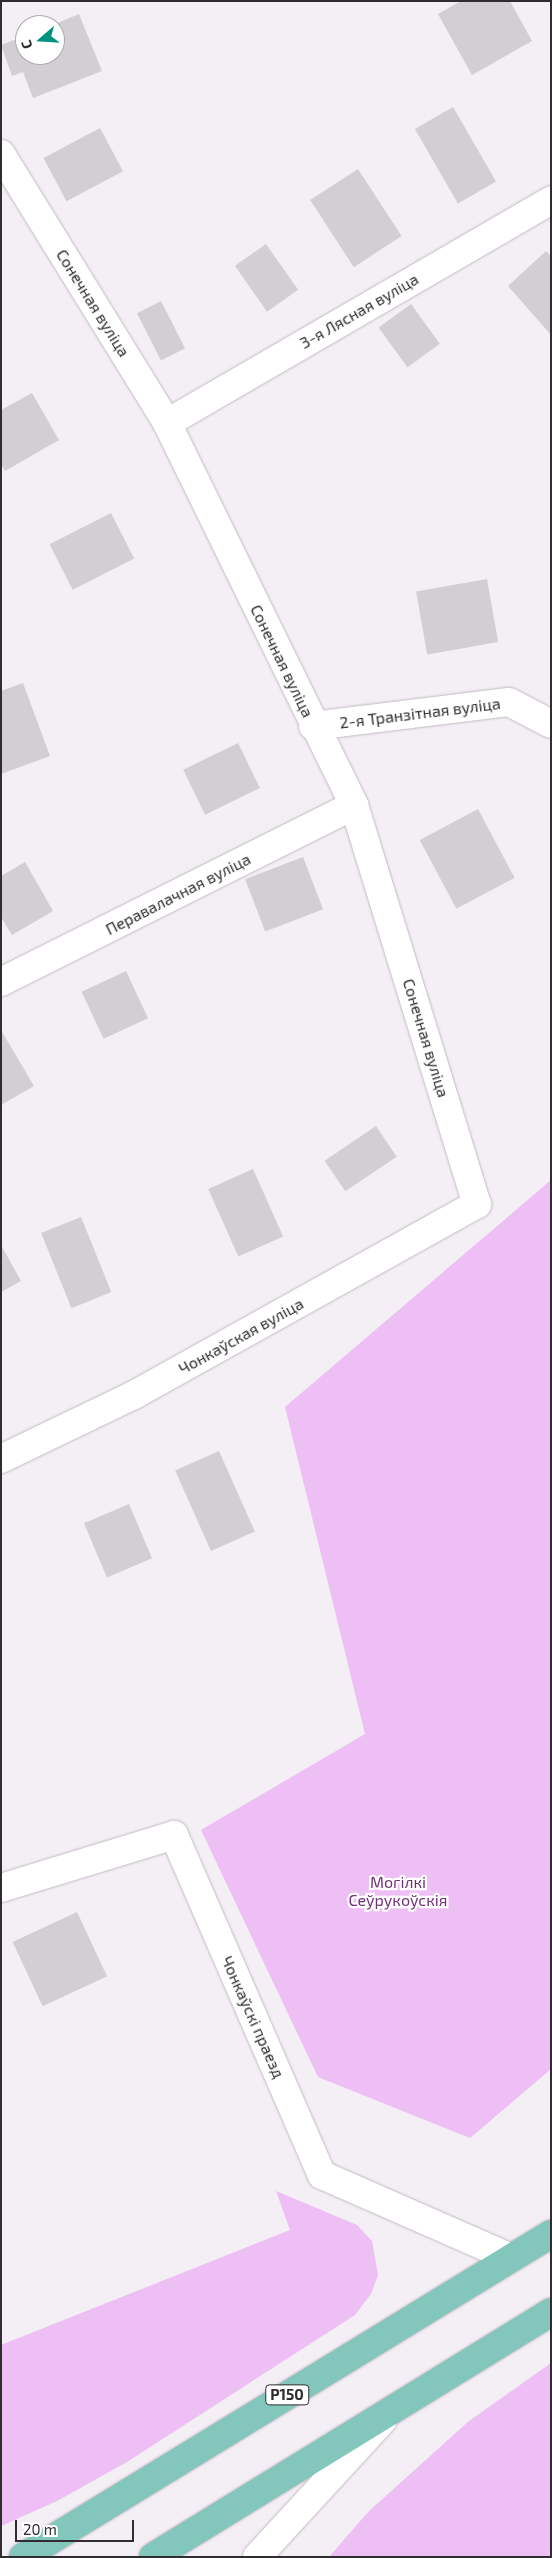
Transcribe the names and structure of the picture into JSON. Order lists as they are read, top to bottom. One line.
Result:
{"streets":{"main road":["Р150"],"street":["Сонечная вуліца","3-я Лясная вуліца","2-я Транзітная вуліца","Перавалачная вуліца","Чонкаўская вуліца","Чонкаўскі праезд"]},"crossings":[["Сонечная вуліца","3-я Лясная вуліца"],["Сонечная вуліца","2-я Транзітная вуліца"],["Сонечная вуліца","Перавалачная вуліца"],["Сонечная вуліца","Чонкаўская вуліца"],["Чонкаўскі праезд","Р150"]],"parks":["Могілкі Сеўрукоўскія"],"scale_bar":"20 m","north":"left"}
